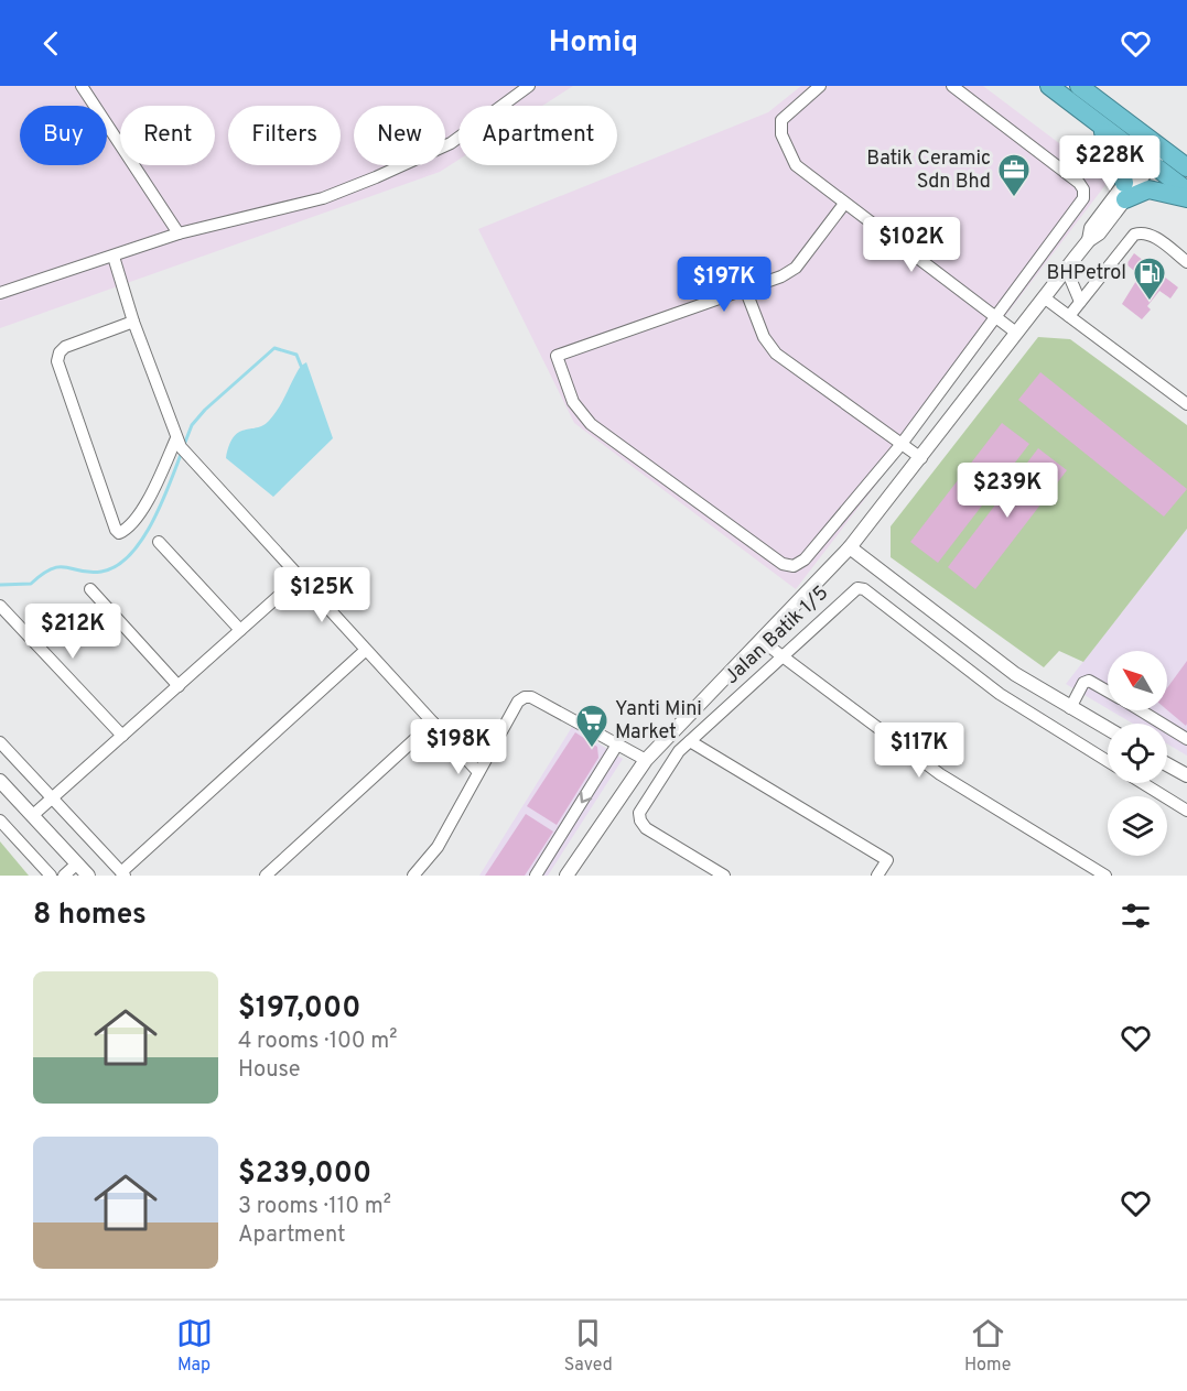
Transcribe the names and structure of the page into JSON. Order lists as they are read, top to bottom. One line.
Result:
{"streets":{"street":["Jalan Batik 1/5"]},"places":{"office":["Batik Ceramic Sdn Bhd"],"fuel station":["BHPetrol"],"supermarket":["Yanti Mini Market"]},"north":"top left","page":{"header":"Homiq","chip":["Buy","Rent","Filters","New","Apartment"],"price":["$228K","$102K","$197K","$239K","$125K","$212K","$198K","$117K"],"heading":"8 homes","list":[{"name":"$197,000","note":"4 rooms · 100 m² · House"},{"name":"$239,000","note":"3 rooms · 110 m² · Apartment"}],"tabs":["Map","Saved","Home"]}}
